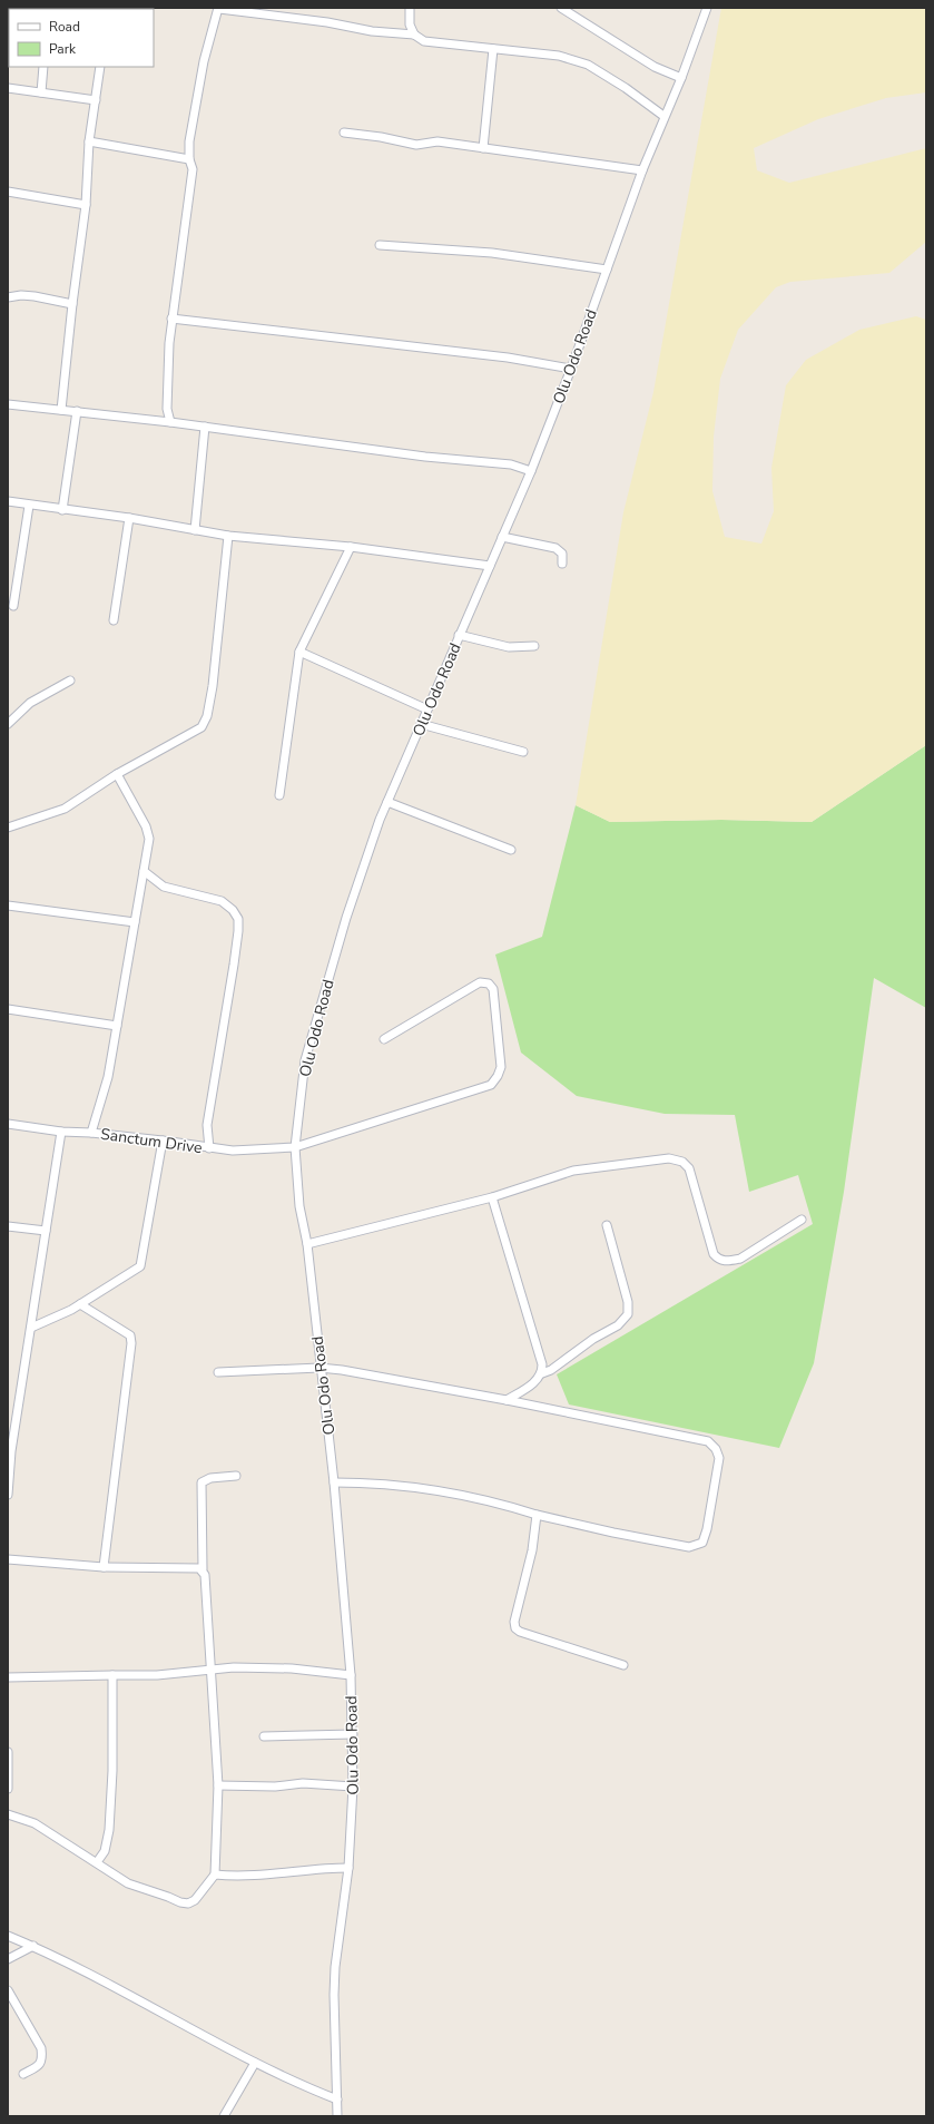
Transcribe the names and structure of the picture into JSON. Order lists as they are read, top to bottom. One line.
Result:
{"streets":{"street":["Olu Odo Road","Sanctum Drive"]},"crossings":[["Olu Odo Road","Sanctum Drive"]],"legend":["Road","Park"]}
